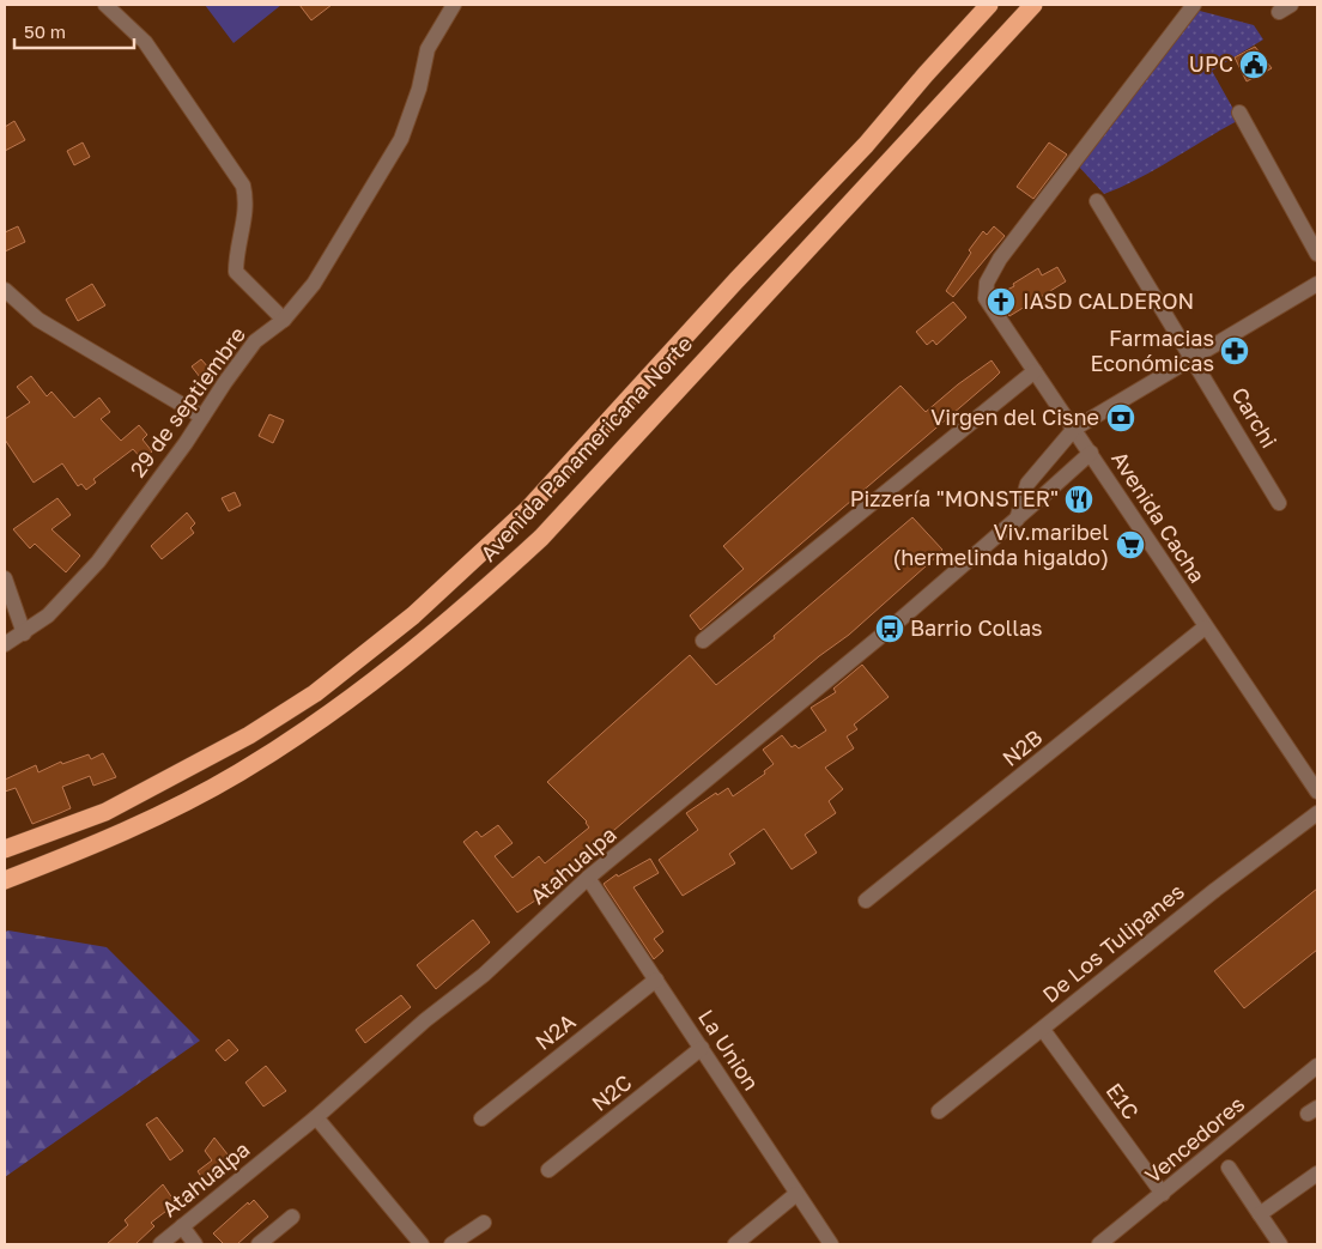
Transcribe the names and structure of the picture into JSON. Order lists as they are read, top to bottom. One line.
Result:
{"streets":{"highway":["Avenida Panamericana Norte"],"street":["29 de septiembre","Carchi","Avenida Cacha","N2B","Atahualpa","De Los Tulipanes","N2A","La Union","N2C","E1C","Vencedores"]},"crossings":[["Avenida Cacha","N2B"],["Avenida Cacha","Atahualpa"],["Atahualpa","La Union"],["N2A","La Union"],["La Union","N2C"],["E1C","Vencedores"]],"places":{"public building":["UPC"],"church":["IASD CALDERON"],"pharmacy":["Farmacias Económicas"],"bank":["Virgen del Cisne"],"restaurant":["Pizzería \"MONSTER\""],"supermarket":["Viv.maribel (hermelinda higaldo)"],"bus stop":["Barrio Collas"]},"scale_bar":"50 m"}
